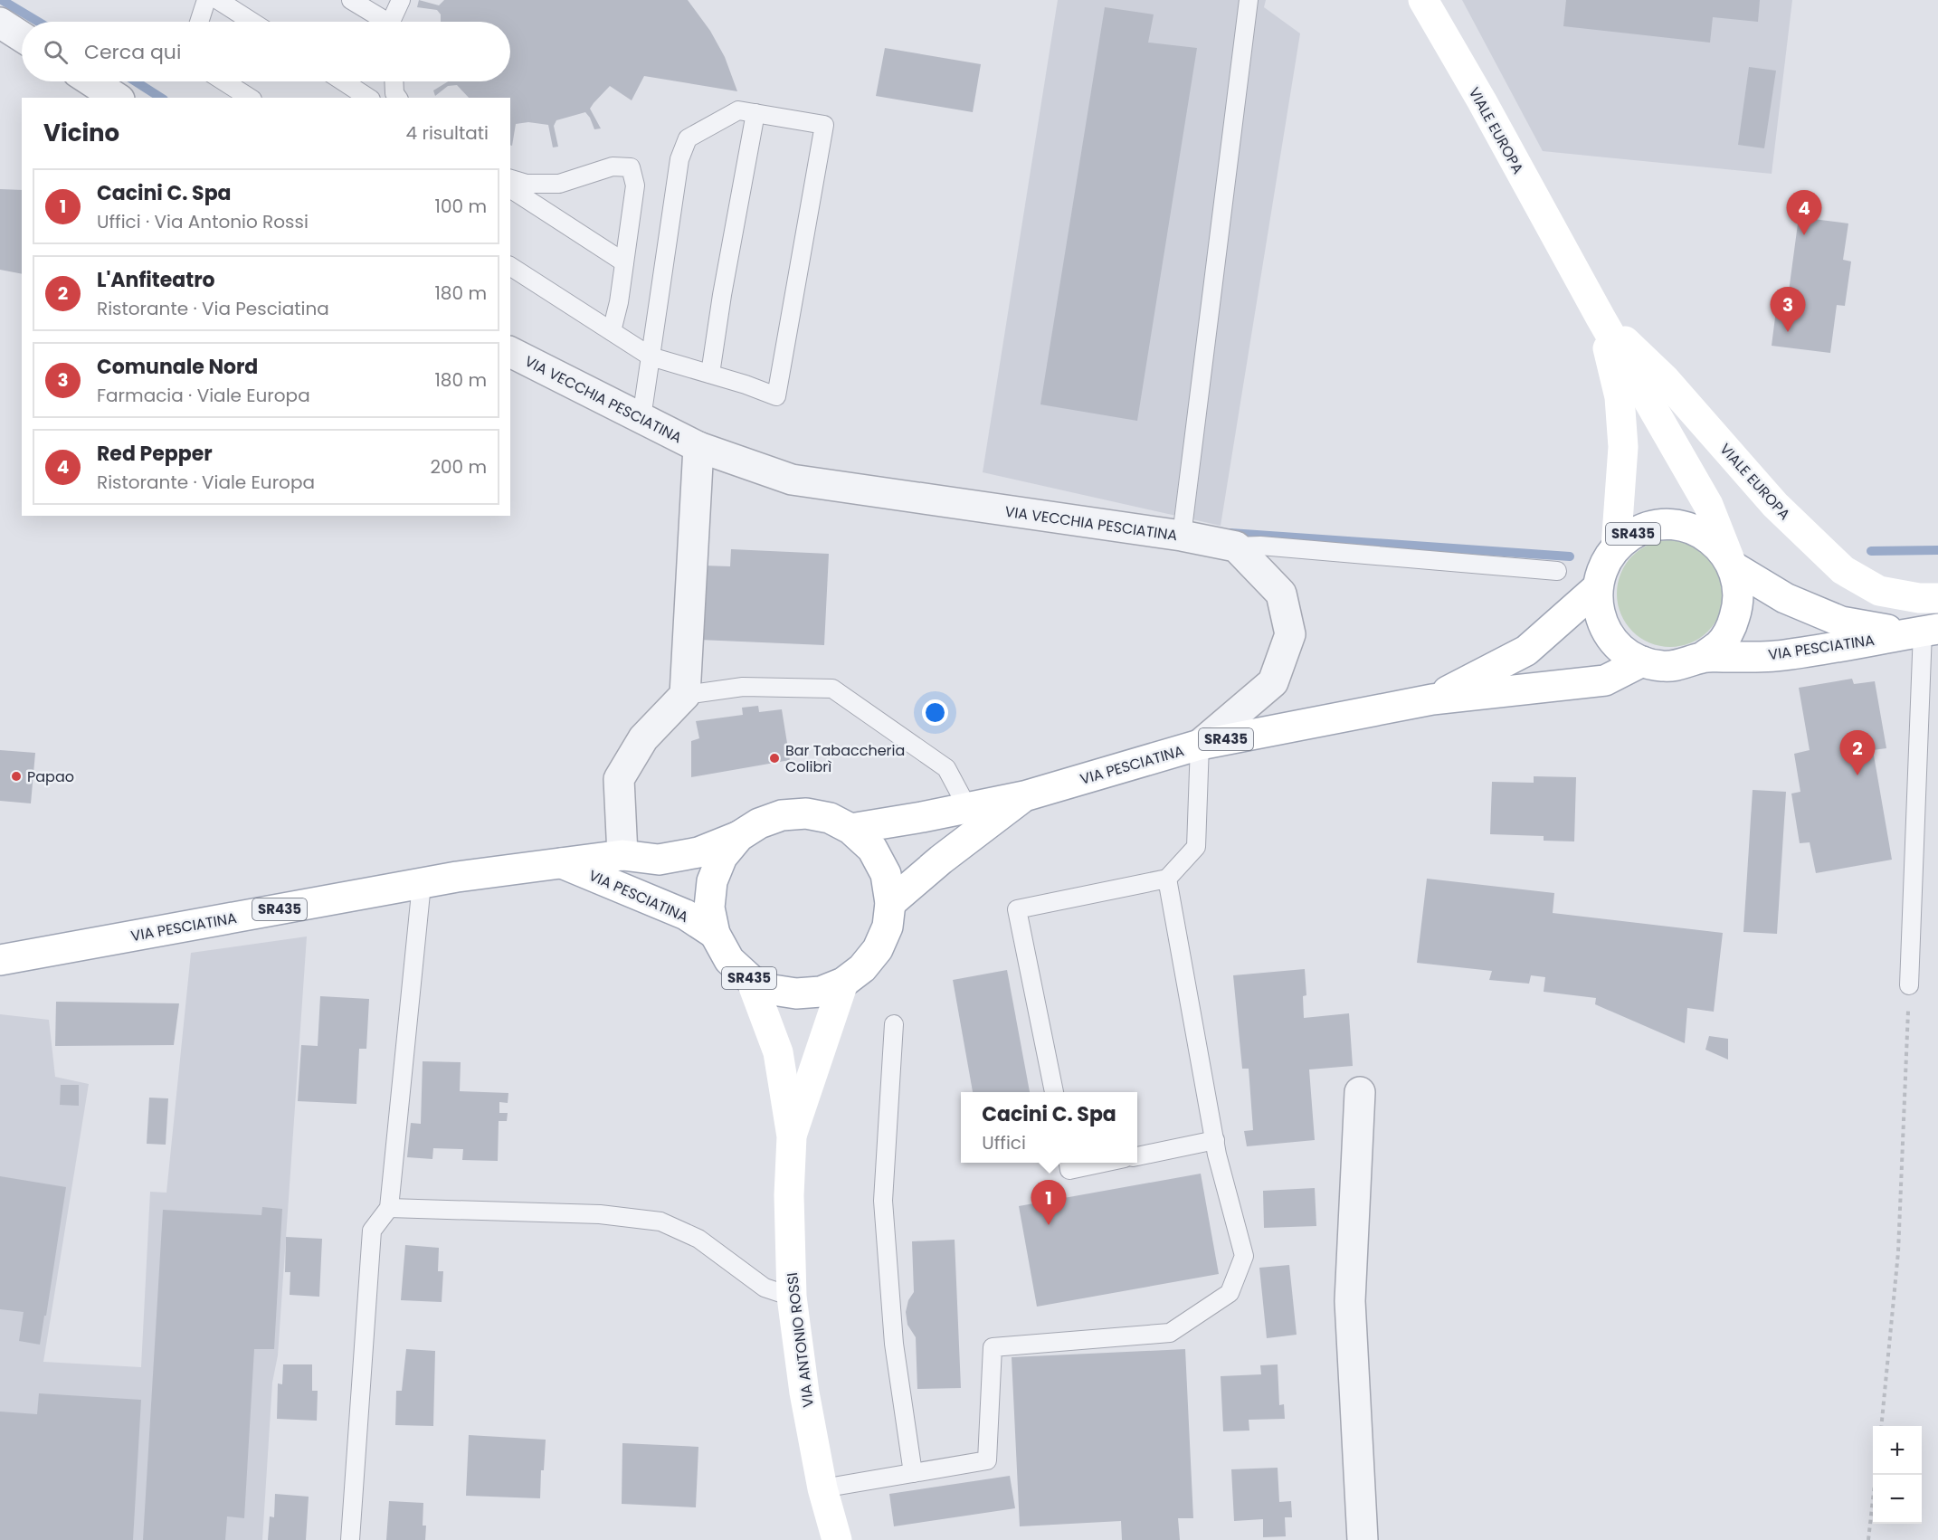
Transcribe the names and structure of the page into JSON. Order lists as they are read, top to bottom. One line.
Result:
{"streets":{"main road":["VIALE EUROPA","SR435","VIA PESCIATINA","VIA ANTONIO ROSSI"],"street":["VIA VECCHIA PESCIATINA"]},"crossings":[["VIALE EUROPA","VIA PESCIATINA"]],"places":["Bar Tabaccheria Colibrì","Papao"],"page":{"search":"Cerca qui","heading":["Vicino","4 risultati"],"list":[{"mark":"1","name":"Cacini C. Spa","note":"Uffici · Via Antonio Rossi","value":"100 m"},{"mark":"2","name":"L'Anfiteatro","note":"Ristorante · Via Pesciatina","value":"180 m"},{"mark":"3","name":"Comunale Nord","note":"Farmacia · Viale Europa","value":"180 m"},{"mark":"4","name":"Red Pepper","note":"Ristorante · Viale Europa","value":"200 m"}],"pins":["4","3","2","1"],"popup":["Cacini C. Spa","Uffici"],"map_buttons":["+","−"]}}
